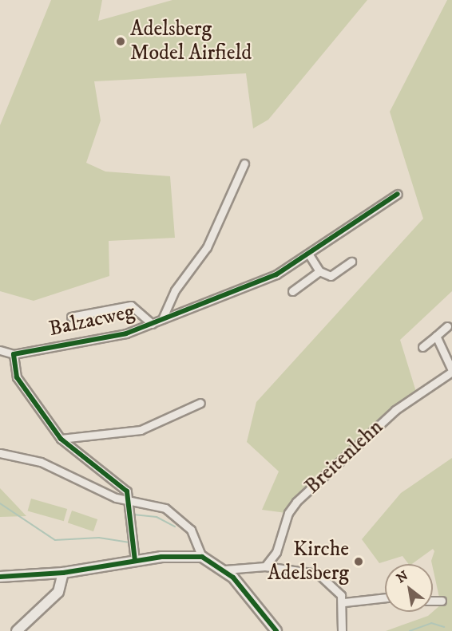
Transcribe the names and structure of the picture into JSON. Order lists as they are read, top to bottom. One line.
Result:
{"streets":{"street":["Balzacweg","Breitenlehn"]},"places":["Adelsberg Model Airfield","Kirche Adelsberg"],"north":"top left"}
